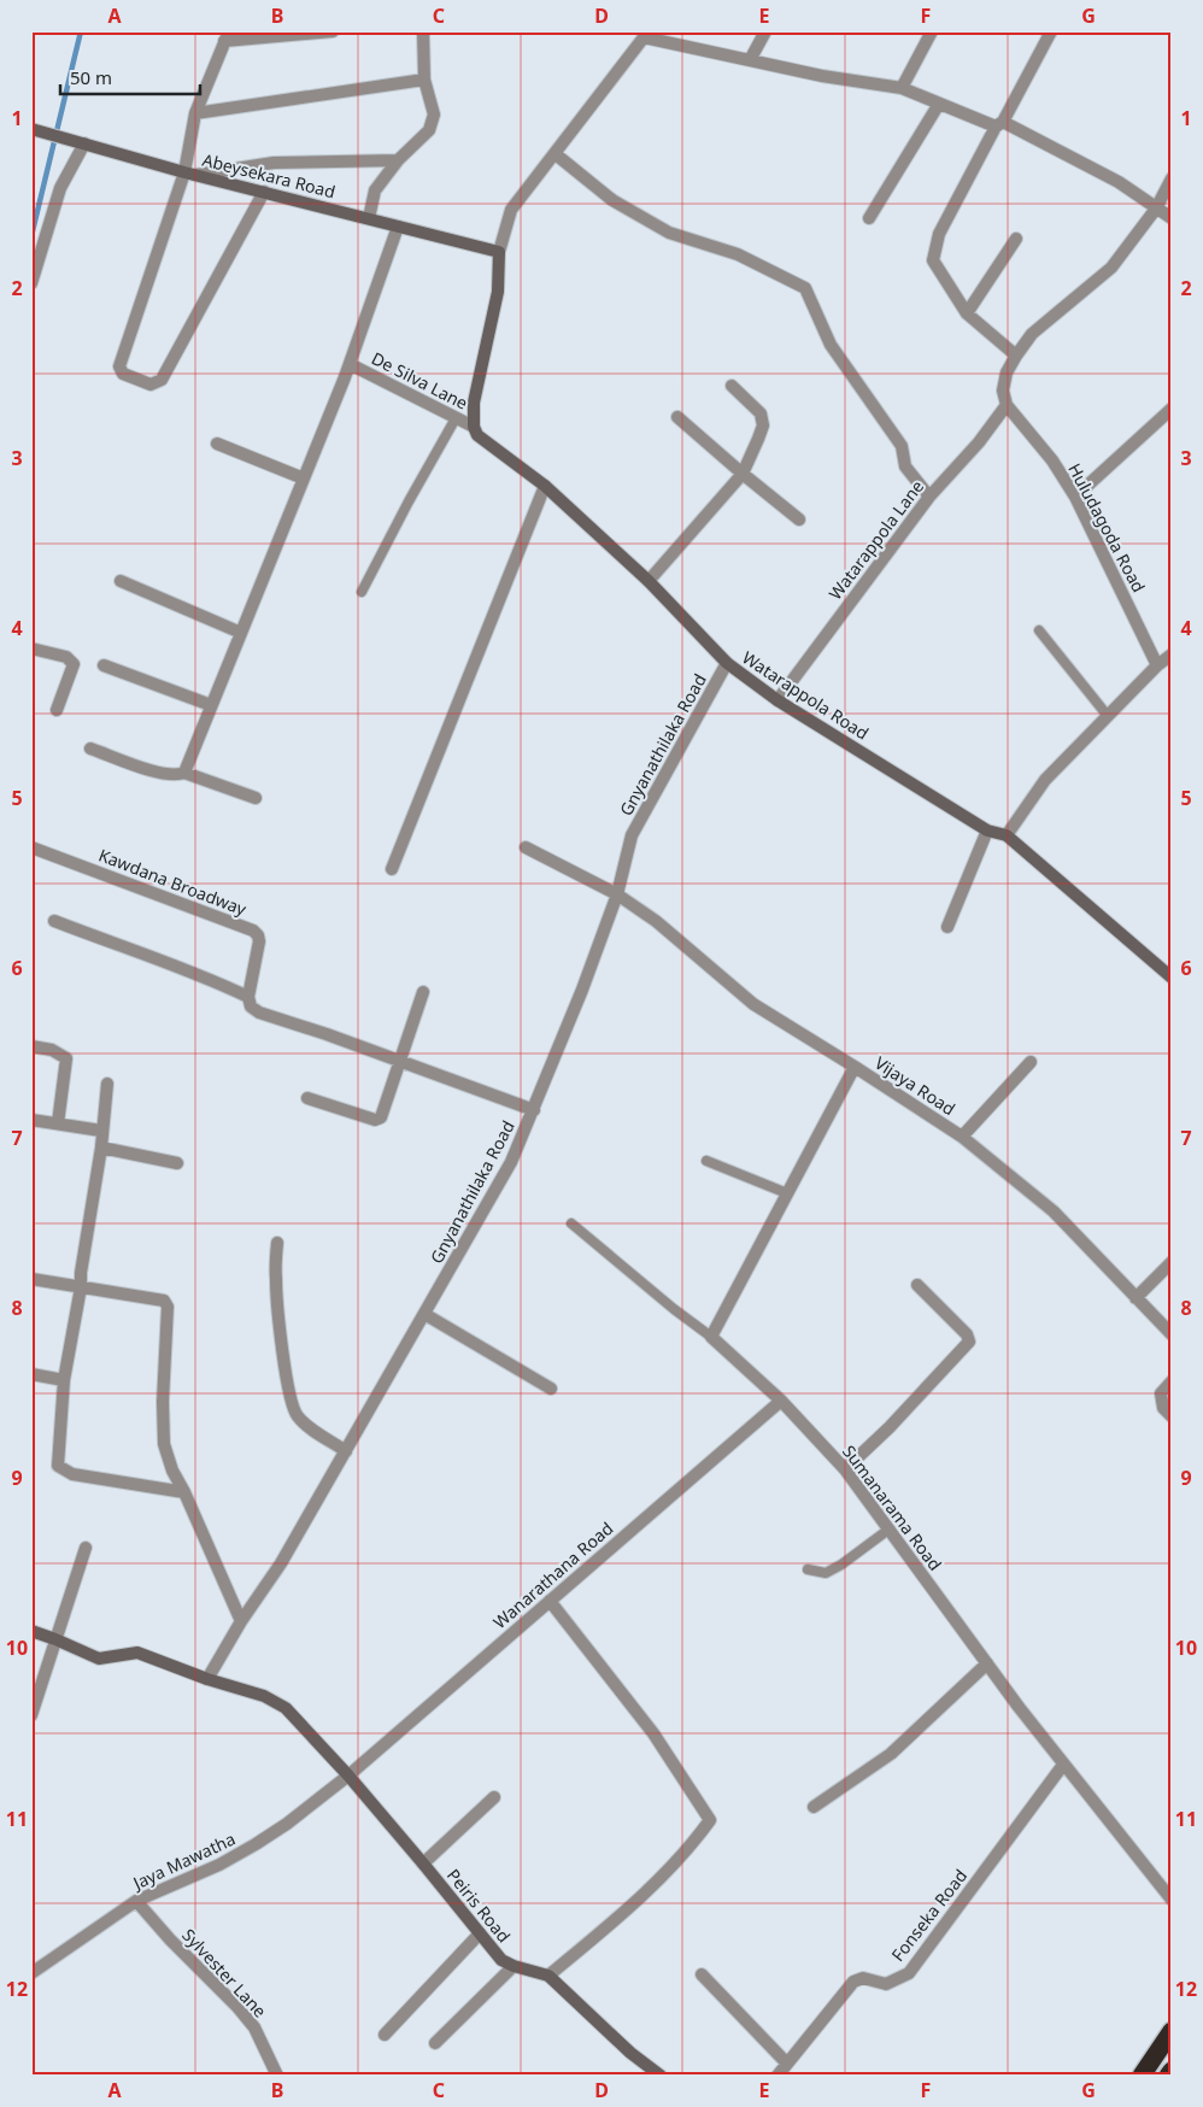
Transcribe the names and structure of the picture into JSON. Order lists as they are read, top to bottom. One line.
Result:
{"streets":{"street":["Abeysekara Road","De Silva Lane","Huludagoda Road","Watarappola Lane","Watarappola Road","Gnyanathilaka Road","Kawdana Broadway","Vijaya Road","Sumanarama Road","Wanarathana Road","Jaya Mawatha","Peiris Road","Fonseka Road","Sylvester Lane"]},"crossings":[["De Silva Lane","Watarappola Road"],["Huludagoda Road","Watarappola Lane"],["Watarappola Lane","Watarappola Road"],["Watarappola Road","Gnyanathilaka Road"],["Gnyanathilaka Road","Vijaya Road"],["Gnyanathilaka Road","Peiris Road"],["Sumanarama Road","Wanarathana Road"],["Sumanarama Road","Fonseka Road"],["Wanarathana Road","Jaya Mawatha"],["Wanarathana Road","Peiris Road"],["Jaya Mawatha","Peiris Road"],["Jaya Mawatha","Sylvester Lane"]],"scale_bar":"50 m","grid":{"columns":["A","B","C","D","E","F","G"],"rows":["1","2","3","4","5","6","7","8","9","10","11","12"]}}
